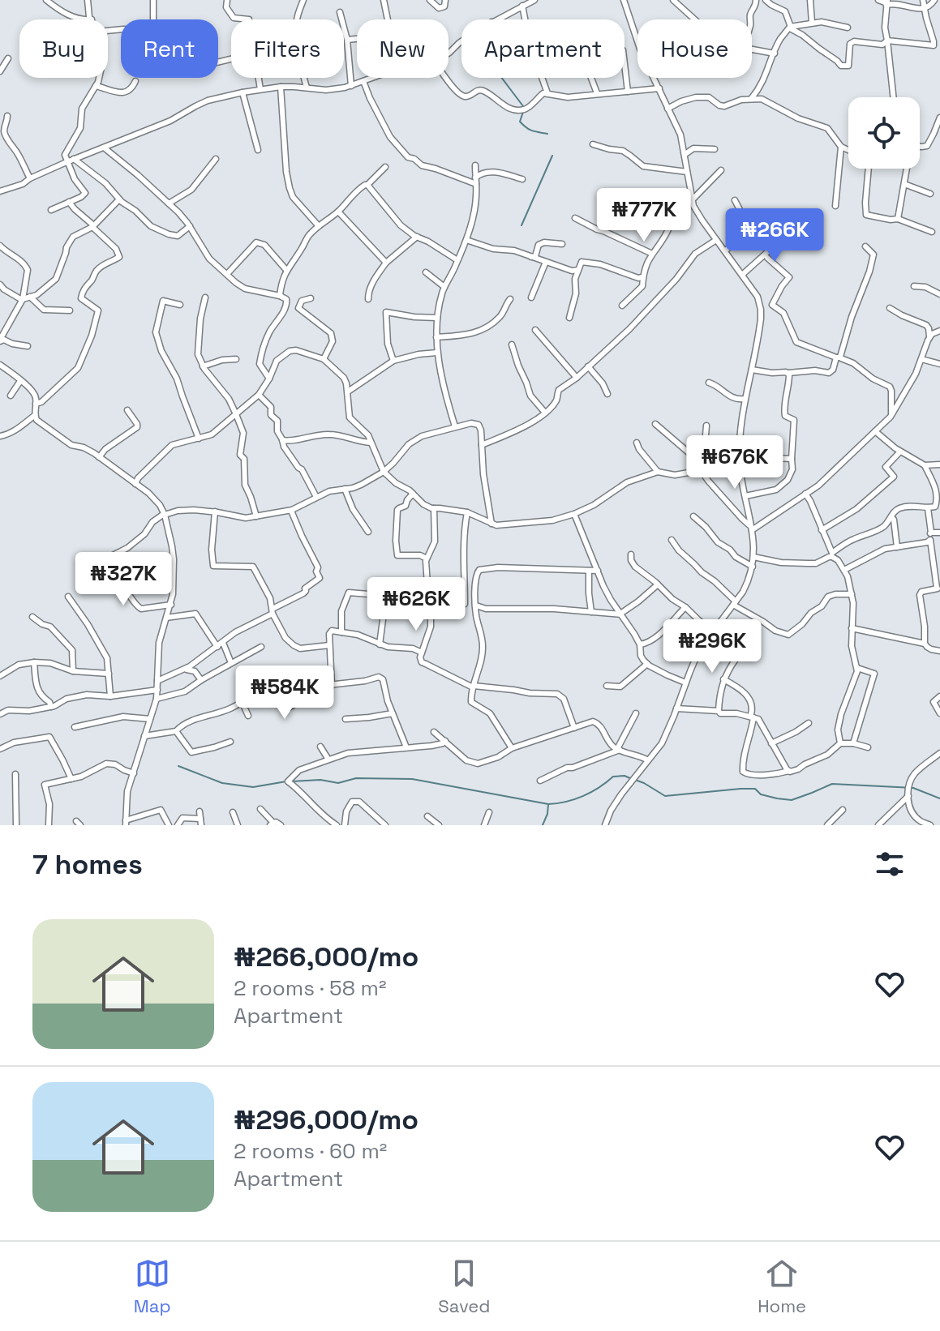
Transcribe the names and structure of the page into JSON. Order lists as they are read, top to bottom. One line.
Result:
{"page":{"chip":["Buy","Rent","Filters","New","Apartment","House"],"price":["₦777K","₦266K","₦676K","₦327K","₦626K","₦296K","₦584K"],"heading":"7 homes","list":[{"name":"₦266,000/mo","note":"2 rooms · 58 m² · Apartment"},{"name":"₦296,000/mo","note":"2 rooms · 60 m² · Apartment"}],"tabs":["Map","Saved","Home"]}}
